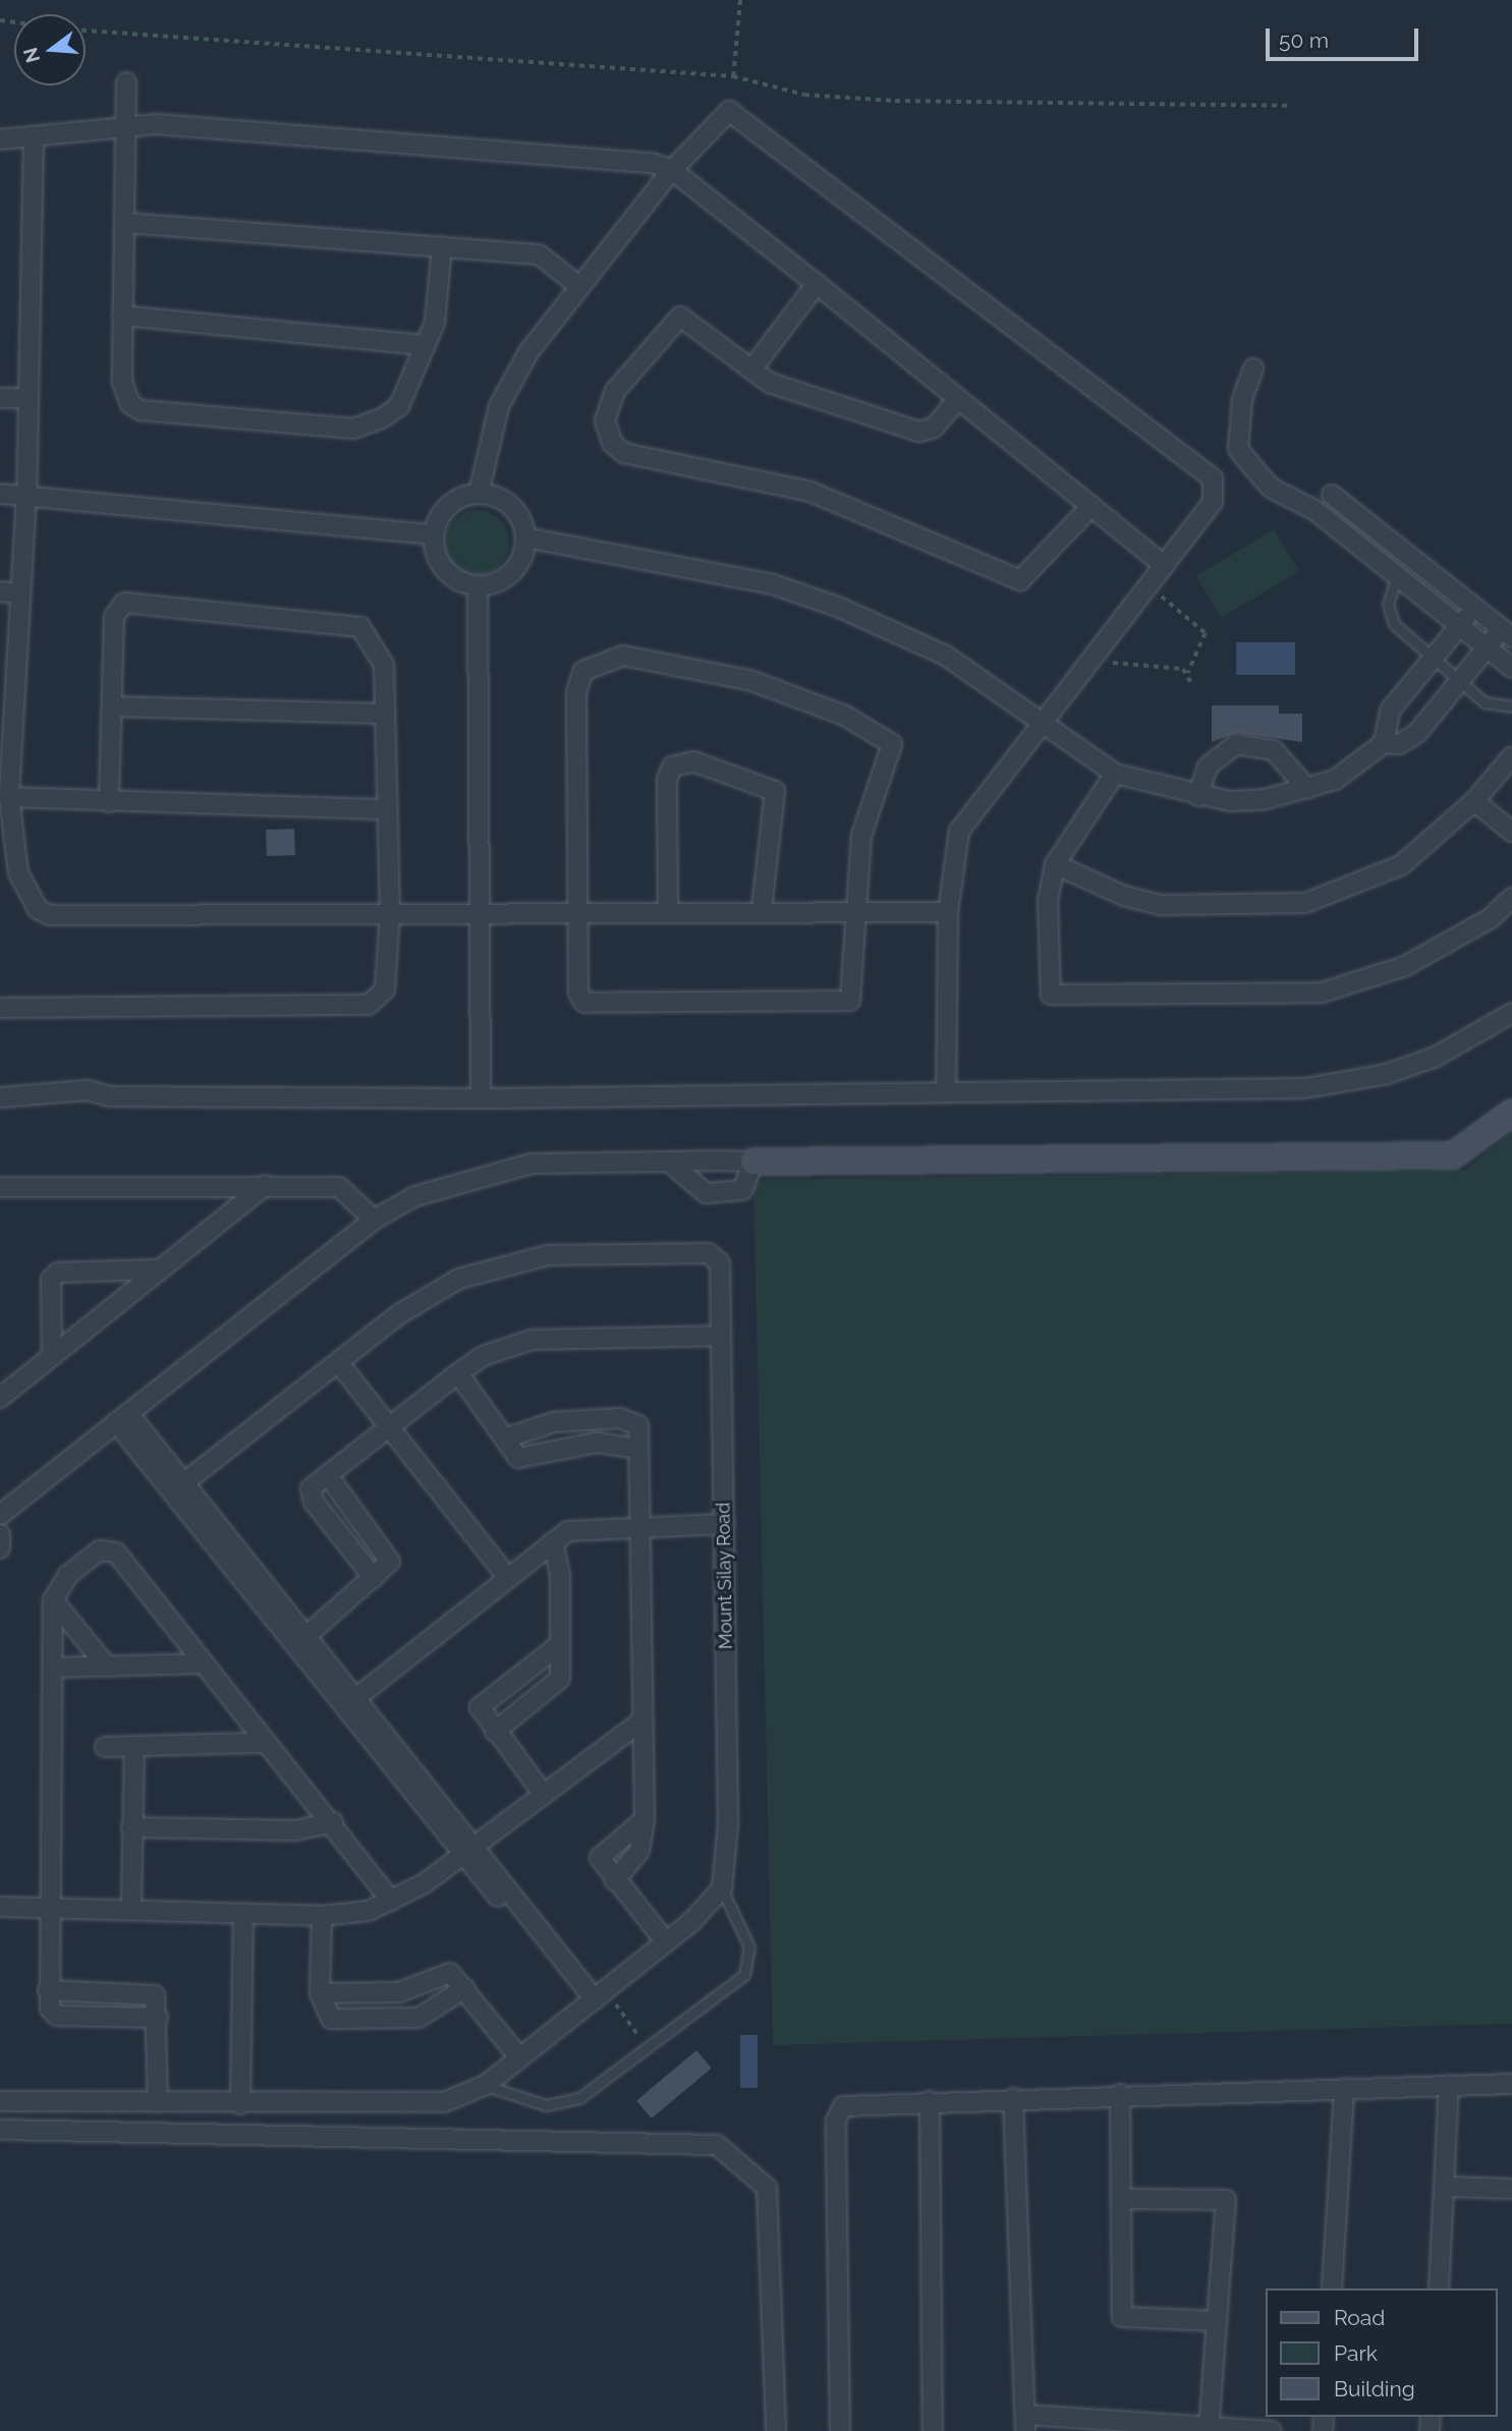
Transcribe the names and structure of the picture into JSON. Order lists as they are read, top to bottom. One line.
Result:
{"streets":{"street":["Mount Silay Road"]},"legend":["Road","Park","Building"],"scale_bar":"50 m","north":"left"}
